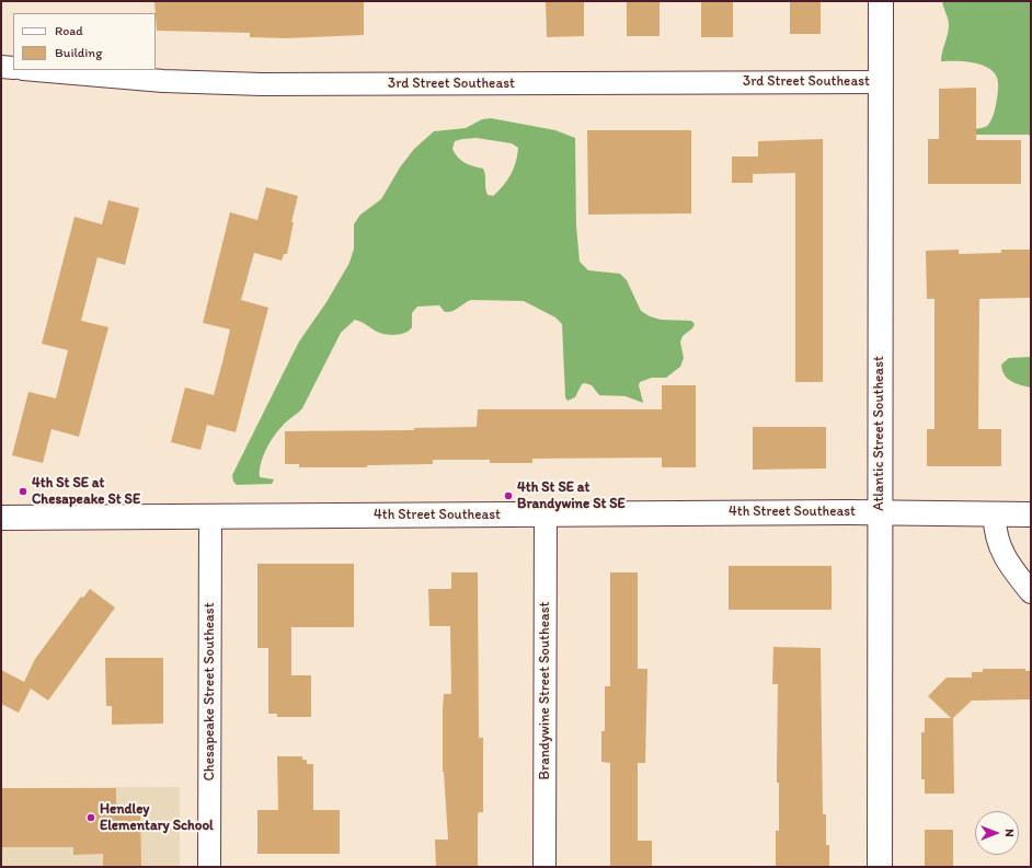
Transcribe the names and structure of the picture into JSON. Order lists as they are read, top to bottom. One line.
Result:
{"streets":{"street":["3rd Street Southeast","Atlantic Street Southeast","4th Street Southeast","Brandywine Street Southeast","Chesapeake Street Southeast"]},"crossings":[["3rd Street Southeast","Atlantic Street Southeast"],["Atlantic Street Southeast","4th Street Southeast"],["4th Street Southeast","Brandywine Street Southeast"],["4th Street Southeast","Chesapeake Street Southeast"]],"places":["4th St SE at Chesapeake St SE","4th St SE at Brandywine St SE","Hendley Elementary School"],"legend":["Road","Building"],"north":"right"}
